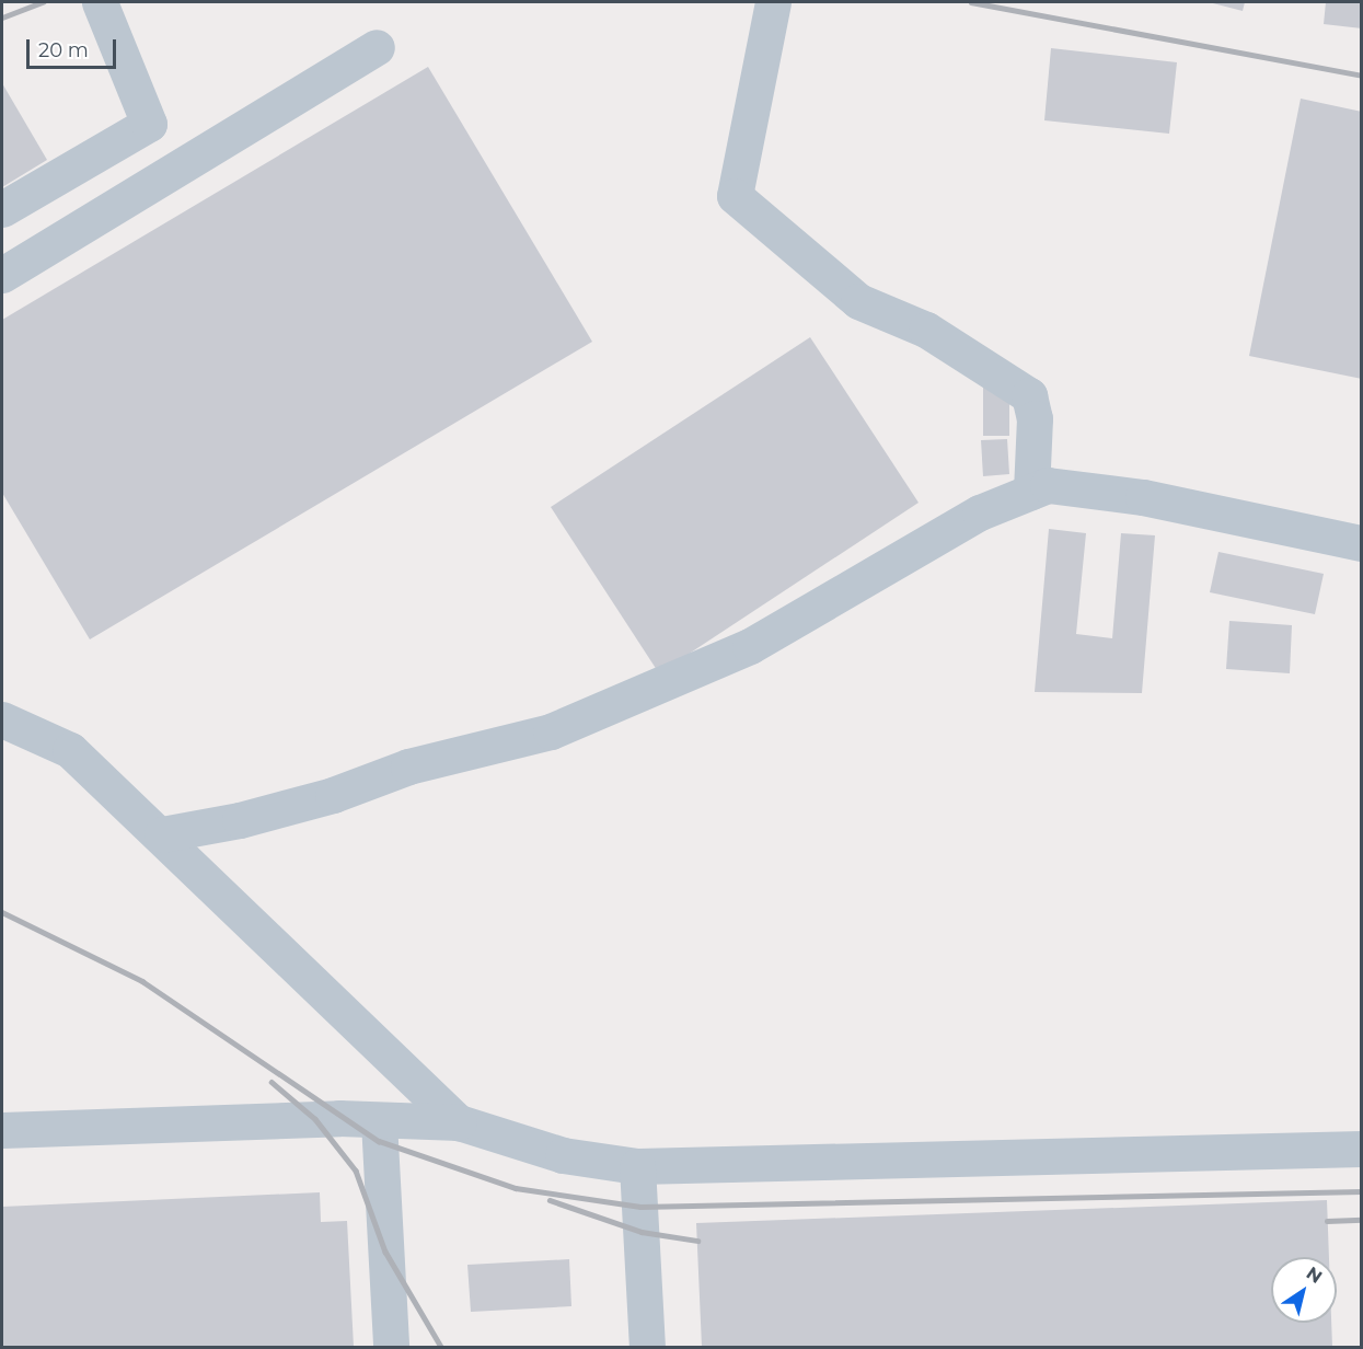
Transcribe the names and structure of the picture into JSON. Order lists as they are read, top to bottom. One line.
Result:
{"scale_bar":"20 m","north":"top right"}
